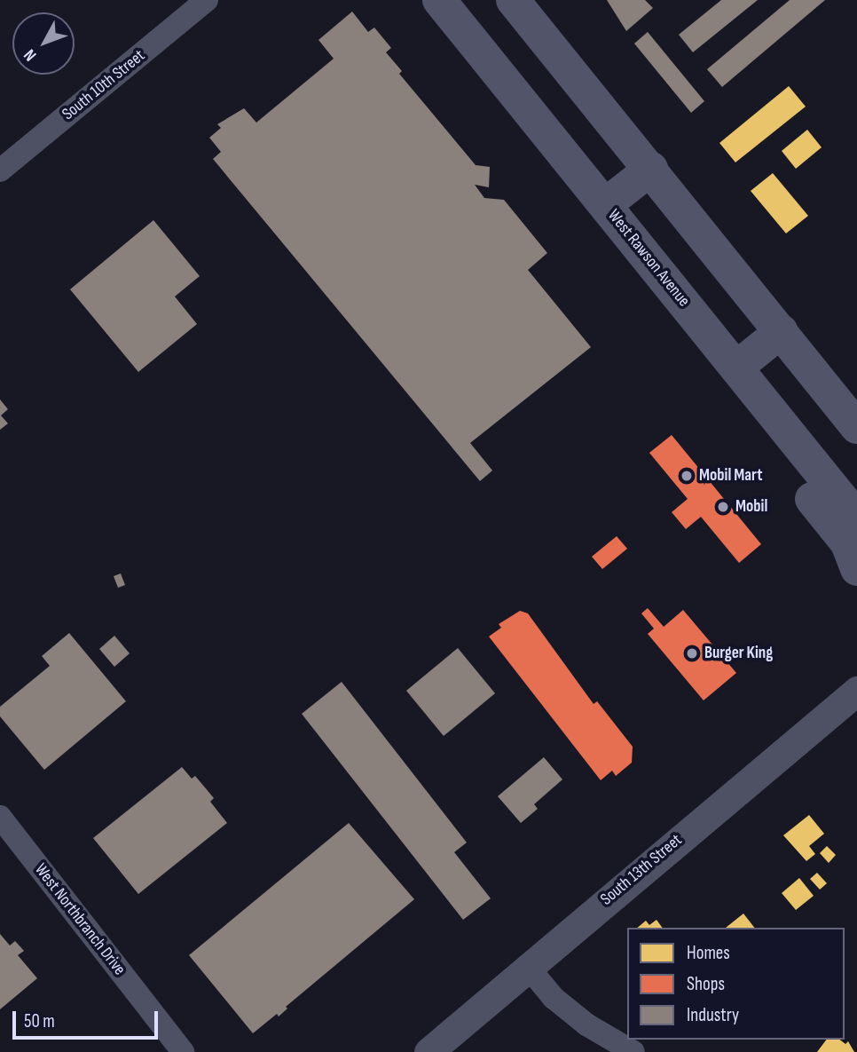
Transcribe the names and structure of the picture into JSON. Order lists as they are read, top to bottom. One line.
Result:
{"streets":{"main road":["West Rawson Avenue"],"street":["South 10th Street","South 13th Street","West Northbranch Drive"]},"places":["Mobil Mart","Mobil","Burger King"],"legend":["Homes","Shops","Industry"],"scale_bar":"50 m","north":"bottom left"}
